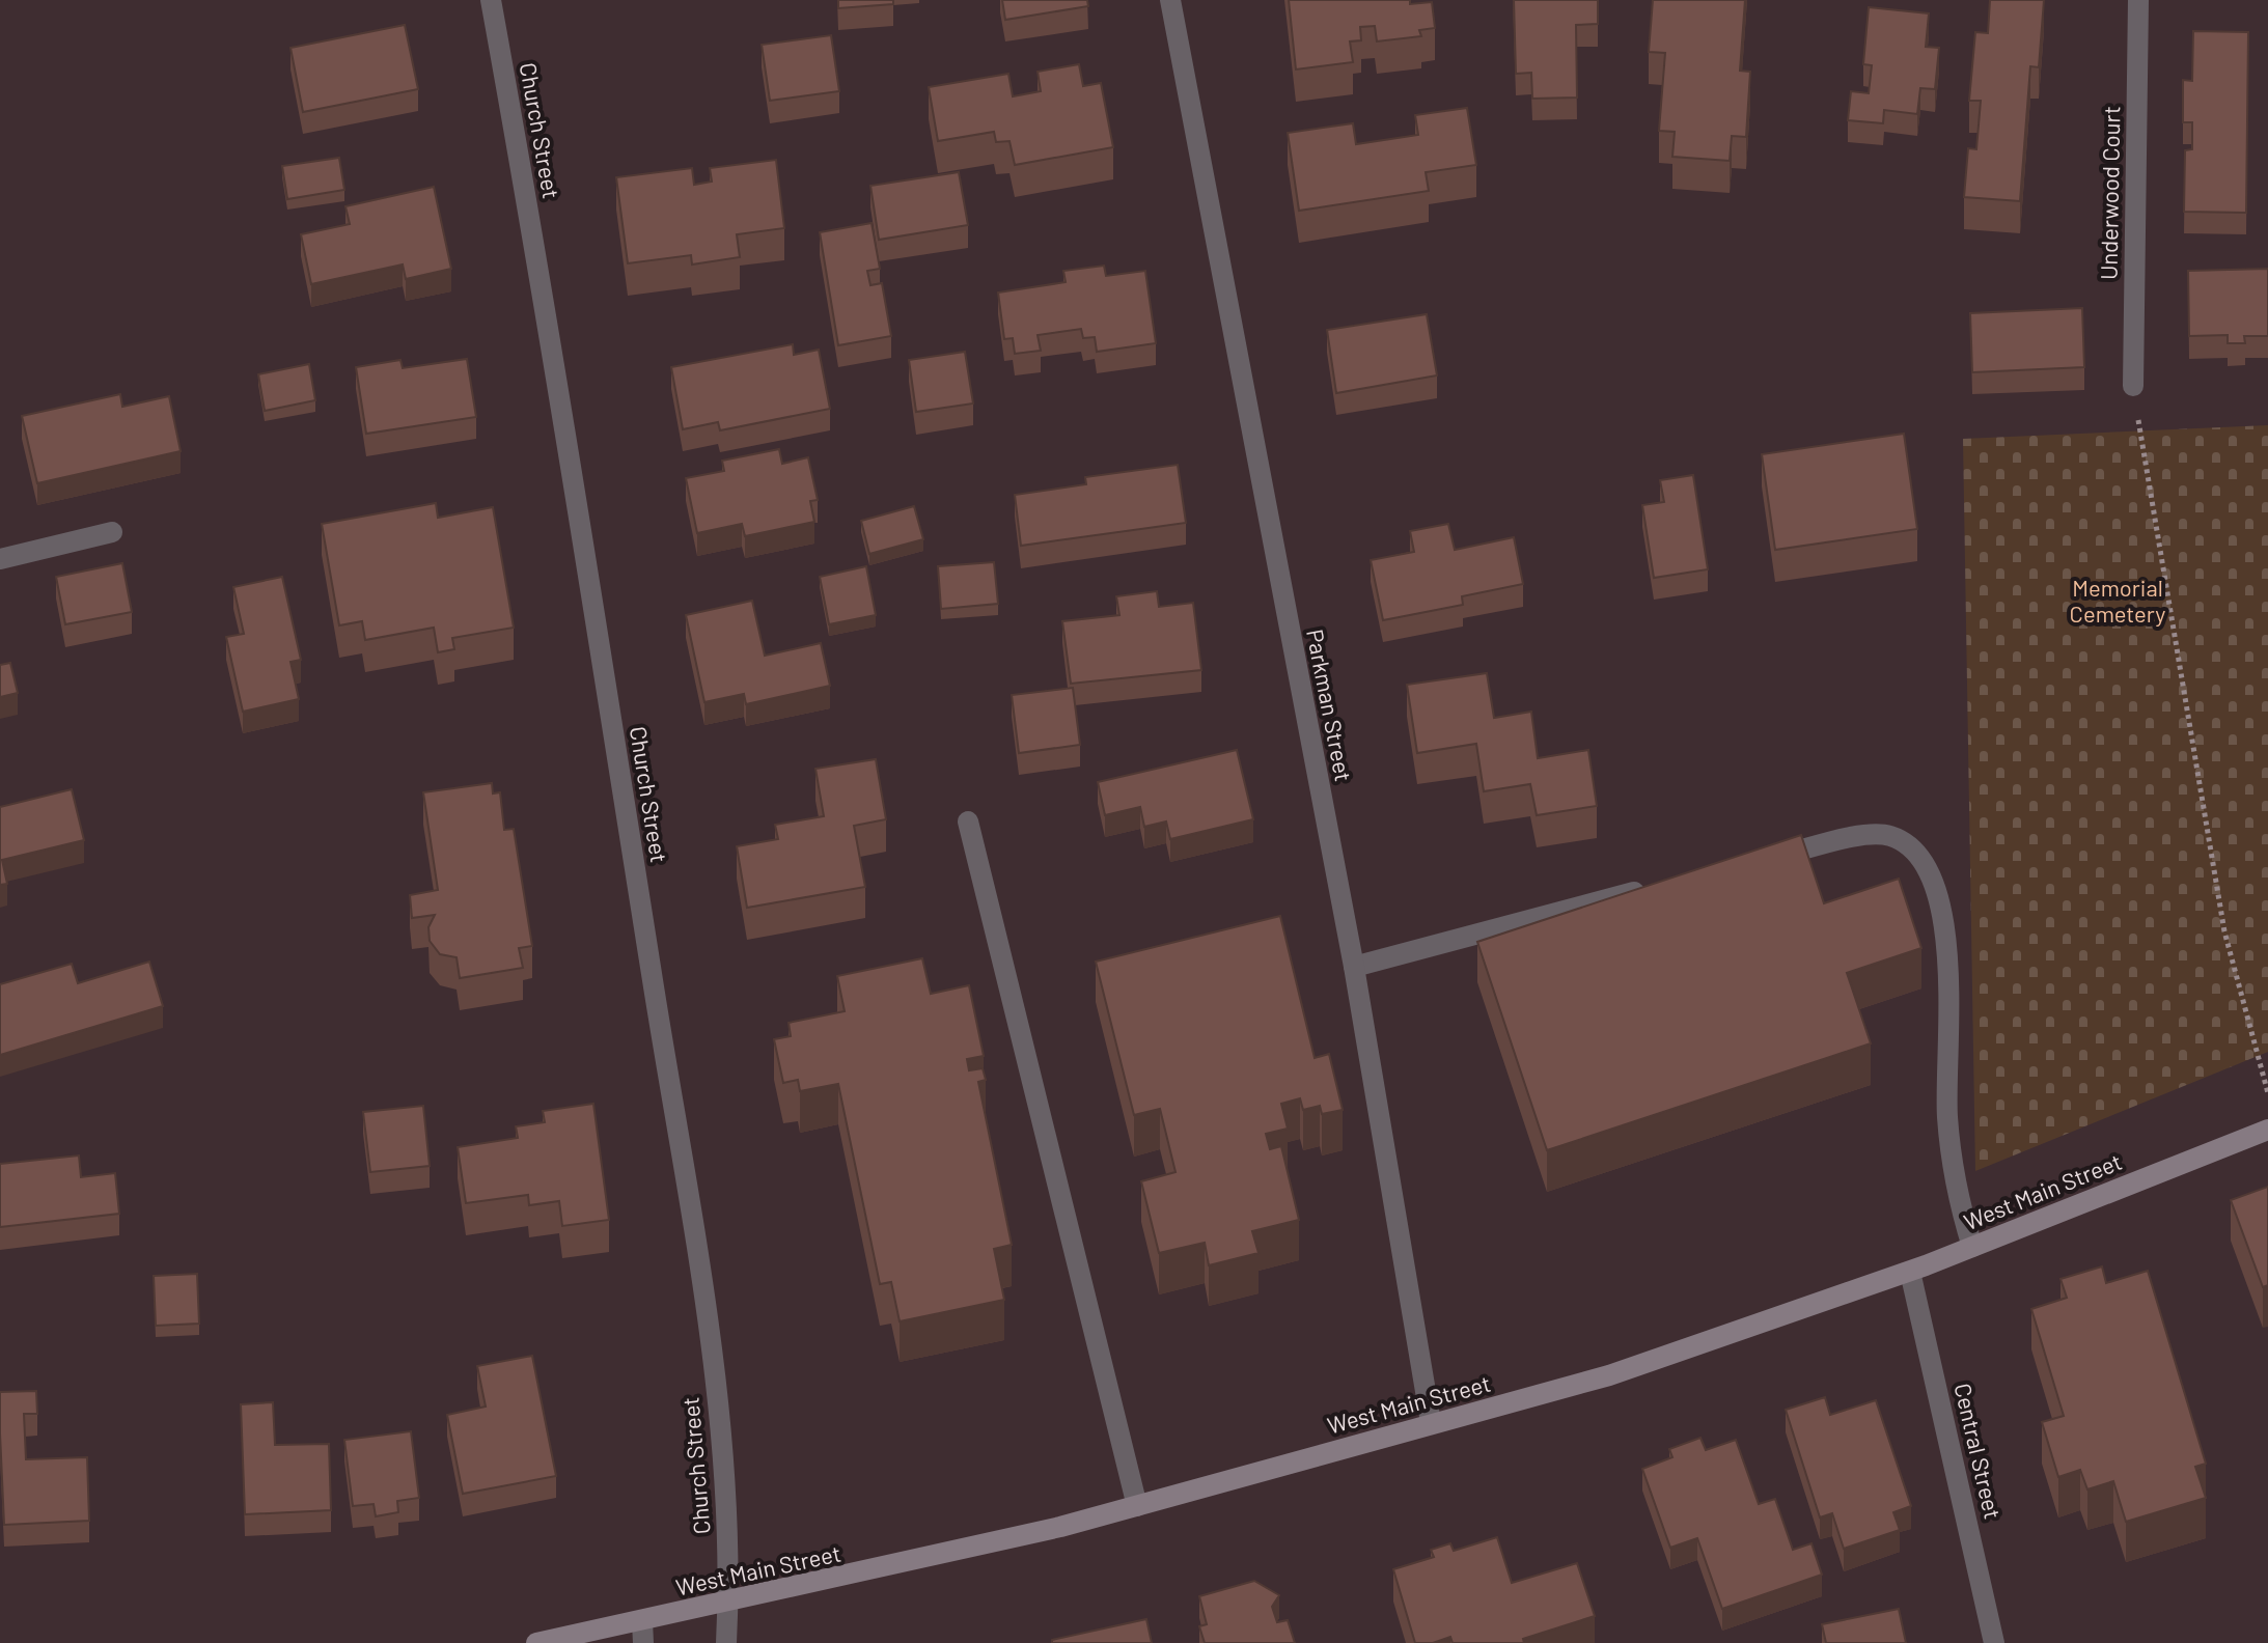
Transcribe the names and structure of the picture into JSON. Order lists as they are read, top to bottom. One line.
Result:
{"streets":{"main road":["West Main Street"],"street":["Church Street","Underwood Court","Parkman Street","Central Street"]},"crossings":[["Church Street","West Main Street"],["Parkman Street","West Main Street"],["West Main Street","Central Street"]],"parks":["Memorial Cemetery"]}
